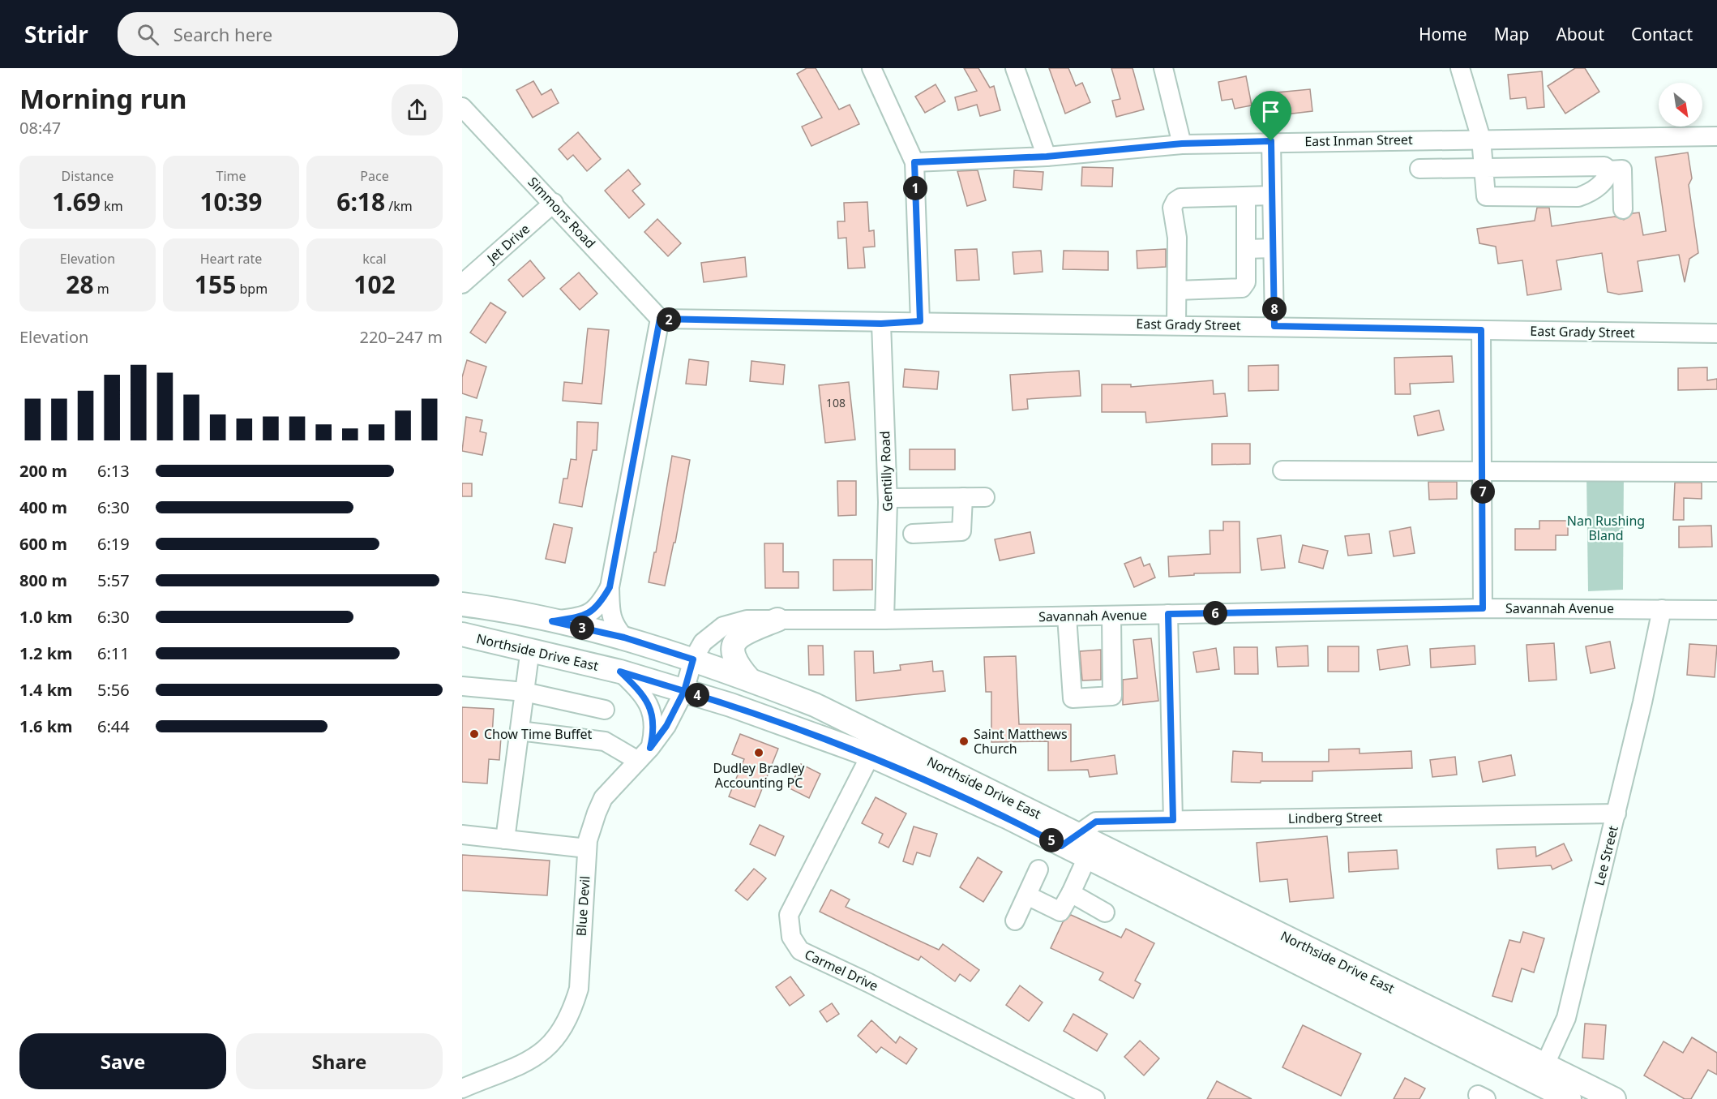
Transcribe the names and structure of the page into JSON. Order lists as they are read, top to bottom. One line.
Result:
{"streets":{"main road":["Northside Drive East"],"street":["East Inman Street","Simmons Road","Jet Drive","East Grady Street","Gentilly Road","Savannah Avenue","Lindberg Street","Lee Street","Blue Devil","Carmel Drive"]},"crossings":[["Simmons Road","Jet Drive"],["Simmons Road","East Grady Street"],["East Grady Street","Gentilly Road"],["Gentilly Road","Savannah Avenue"],["Savannah Avenue","Northside Drive East"],["Savannah Avenue","Lee Street"],["Savannah Avenue","Blue Devil"],["Northside Drive East","Lindberg Street"],["Northside Drive East","Lee Street"],["Northside Drive East","Blue Devil"],["Northside Drive East","Carmel Drive"],["Lindberg Street","Lee Street"]],"parks":["Nan Rushing Bland"],"places":["Chow Time Buffet","Saint Matthews Church","Dudley Bradley Accounting PC"],"house_numbers":["108"],"north":"bottom right","page":{"header":"Stridr","search":"Search here","nav":["Home","Map","About","Contact"],"heading":["Morning run","08:47"],"stats":[["Distance","1.69 km"],["Time","10:39"],["Pace","6:18 /km"],["Elevation","28 m"],["Heart rate","155 bpm"],["kcal","102"]],"pins":["1","8","2","7","6","3","4","5"],"chart":["Elevation","220–247 m"],"list":[{"name":"200 m","note":"6:13"},{"name":"400 m","note":"6:30"},{"name":"600 m","note":"6:19"},{"name":"800 m","note":"5:57"},{"name":"1.0 km","note":"6:30"},{"name":"1.2 km","note":"6:11"},{"name":"1.4 km","note":"5:56"},{"name":"1.6 km","note":"6:44"}],"buttons":["Save","Share"]}}
